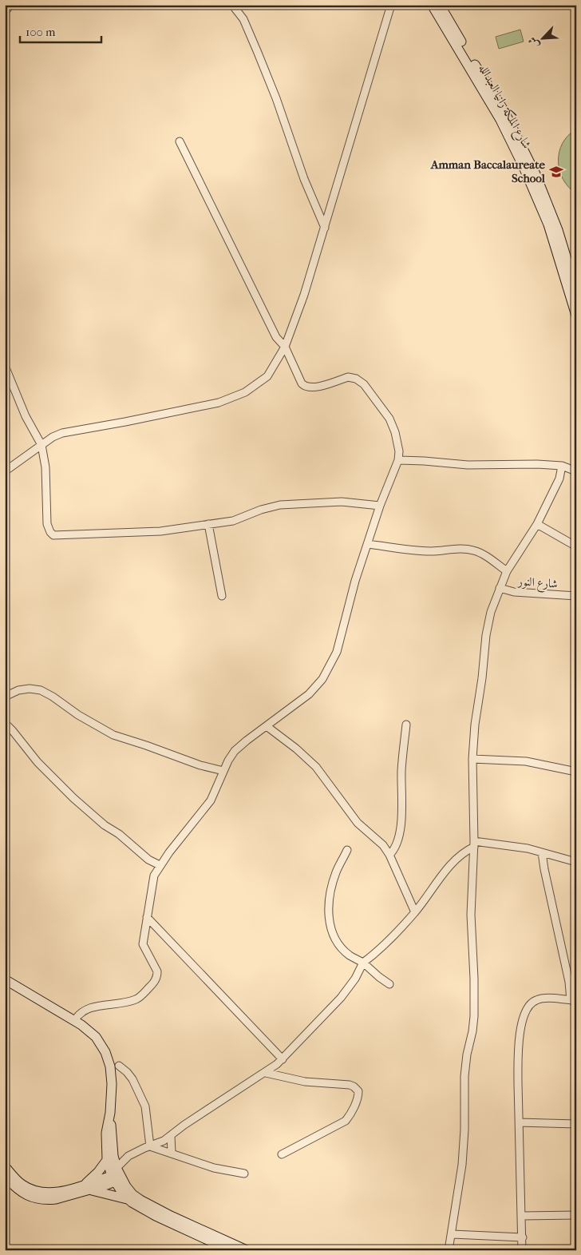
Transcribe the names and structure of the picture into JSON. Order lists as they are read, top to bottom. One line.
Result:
{"streets":{"main road":["شارع الملكة رانيا العبدالله"],"street":["شارع النور"]},"places":{"school or university":["Amman Baccalaureate School"]},"scale_bar":"100 m","north":"bottom left"}
